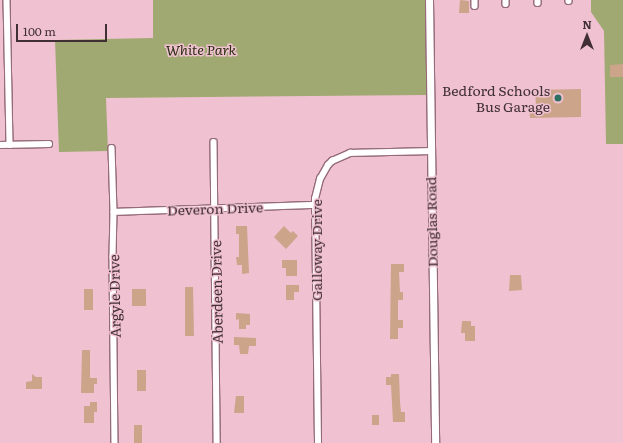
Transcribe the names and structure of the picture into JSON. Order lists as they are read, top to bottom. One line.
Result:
{"streets":{"street":["Deveron Drive","Douglas Road","Galloway Drive","Aberdeen Drive","Argyle Drive"]},"crossings":[["Deveron Drive","Galloway Drive"],["Deveron Drive","Aberdeen Drive"],["Deveron Drive","Argyle Drive"],["Douglas Road","Galloway Drive"]],"parks":["White Park"],"places":["Bedford Schools Bus Garage"],"scale_bar":"100 m","north":"top"}
